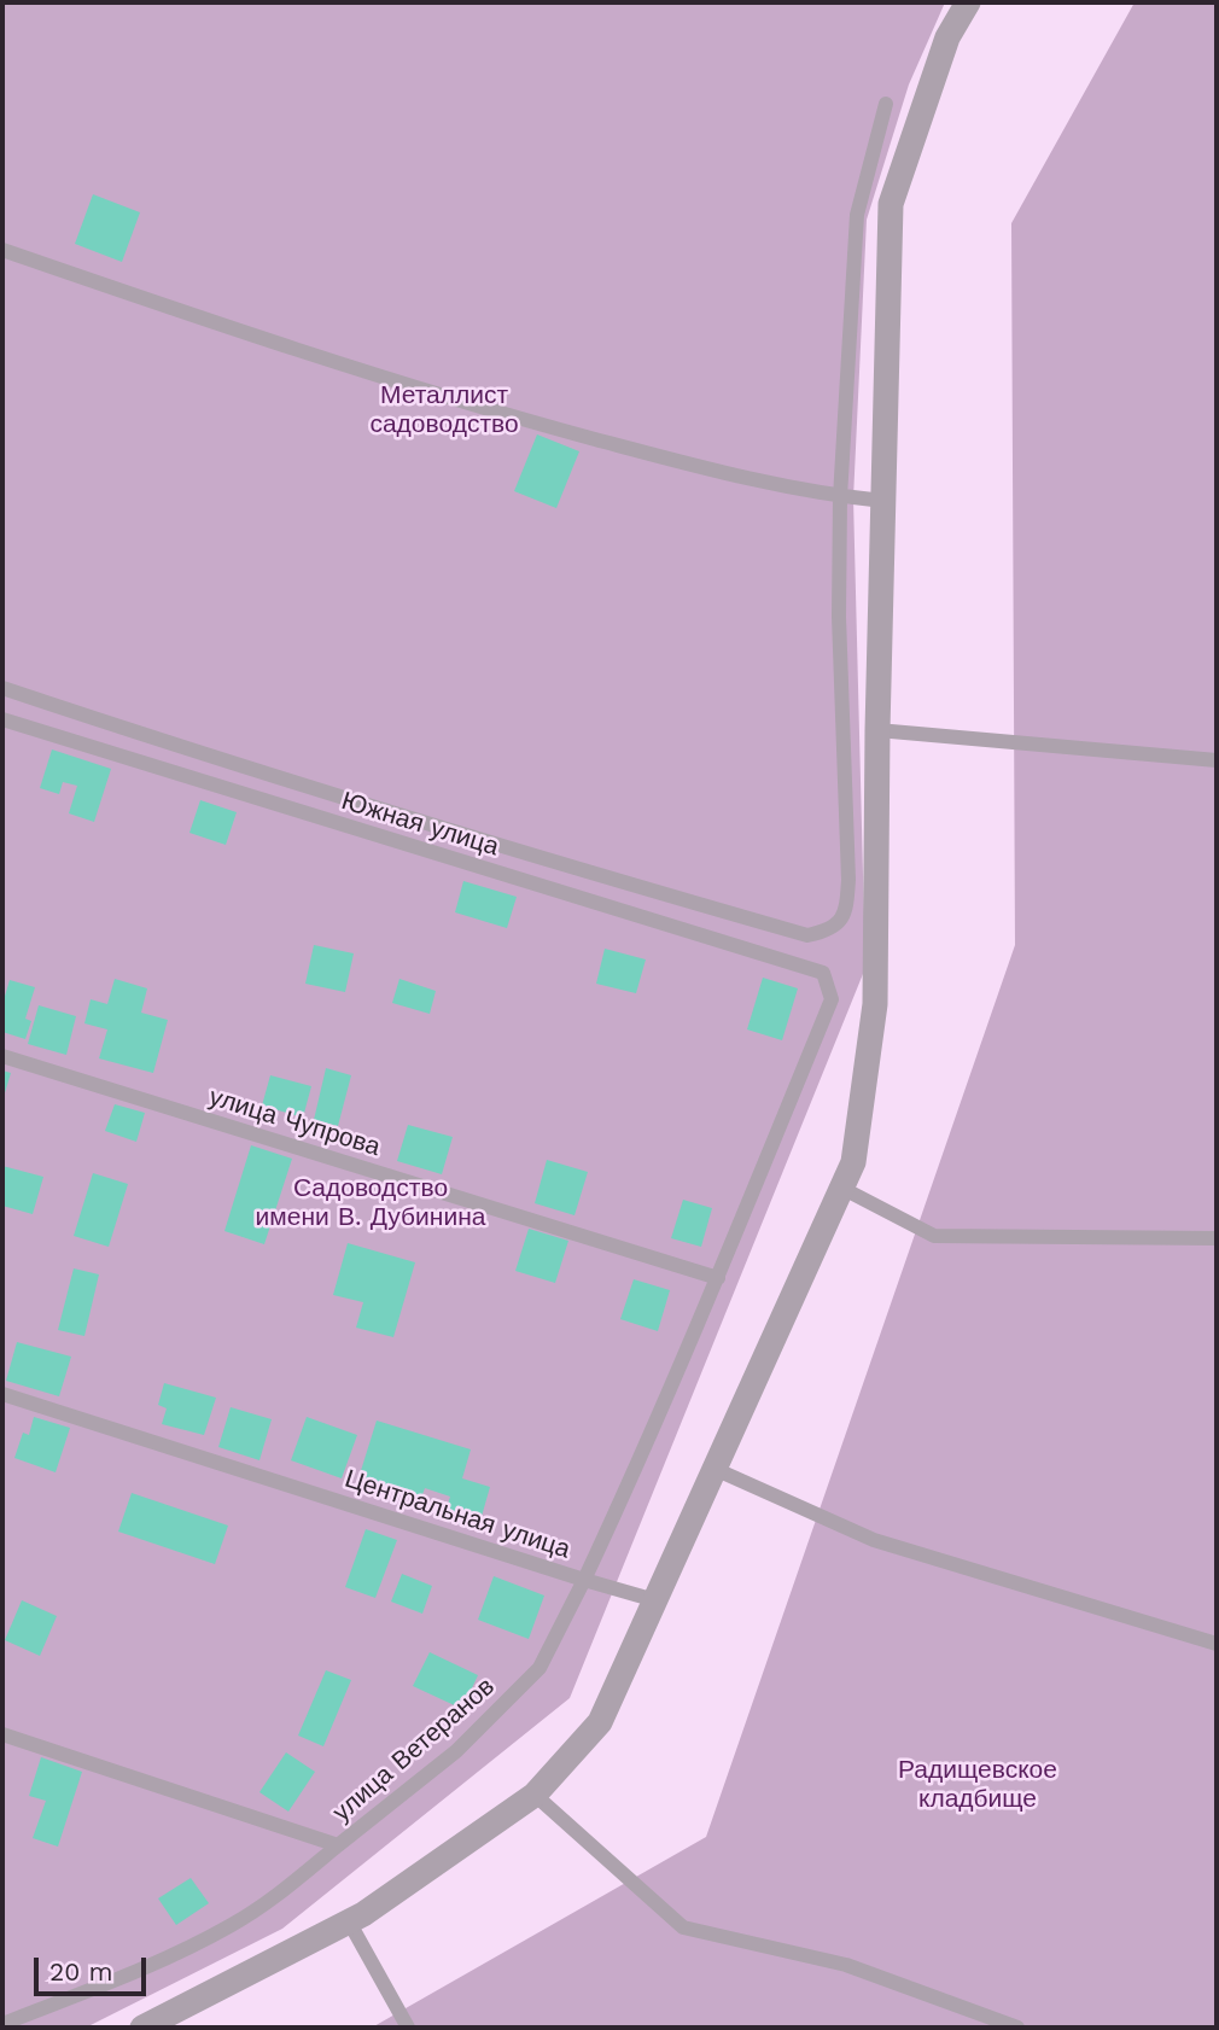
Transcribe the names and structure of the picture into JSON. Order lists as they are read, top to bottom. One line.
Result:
{"streets":{"lane":["Южная улица","улица Чупрова","Центральная улица","улица Ветеранов"]},"crossings":[["Южная улица","Центральная улица"],["улица Чупрова","Центральная улица"],["Центральная улица","улица Ветеранов"]],"parks":["Металлист садоводство","Садоводство имени В. Дубинина","Радищевское кладбище"],"scale_bar":"20 m"}
